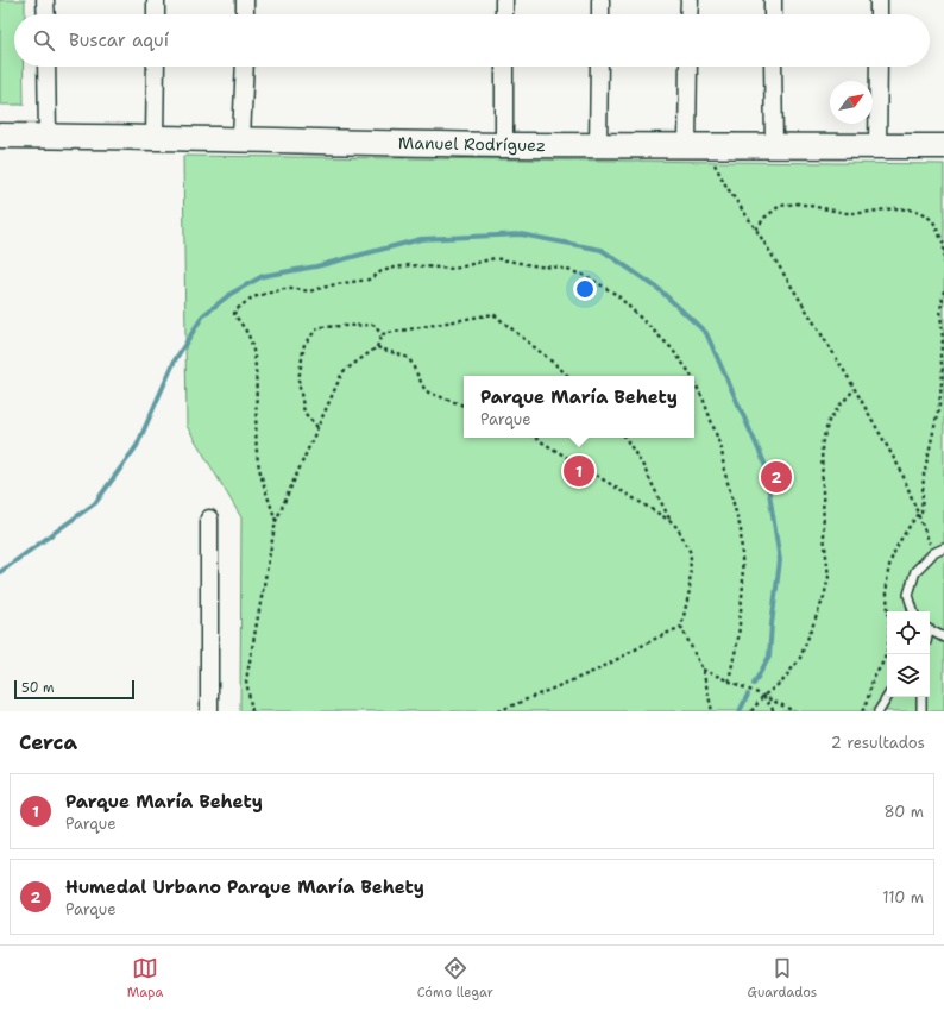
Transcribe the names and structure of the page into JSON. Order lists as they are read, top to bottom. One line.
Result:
{"streets":{"street":["Manuel Rodríguez"]},"scale_bar":"50 m","north":"top right","page":{"search":"Buscar aquí","popup":["Parque María Behety","Parque"],"pins":["1","2"],"scale":"50 m","heading":["Cerca","2 resultados"],"list":[{"mark":"1","name":"Parque María Behety","note":"Parque","value":"80 m"},{"mark":"2","name":"Humedal Urbano Parque María Behety","note":"Parque","value":"110 m"}],"nav":["Mapa","Cómo llegar","Guardados"]}}
